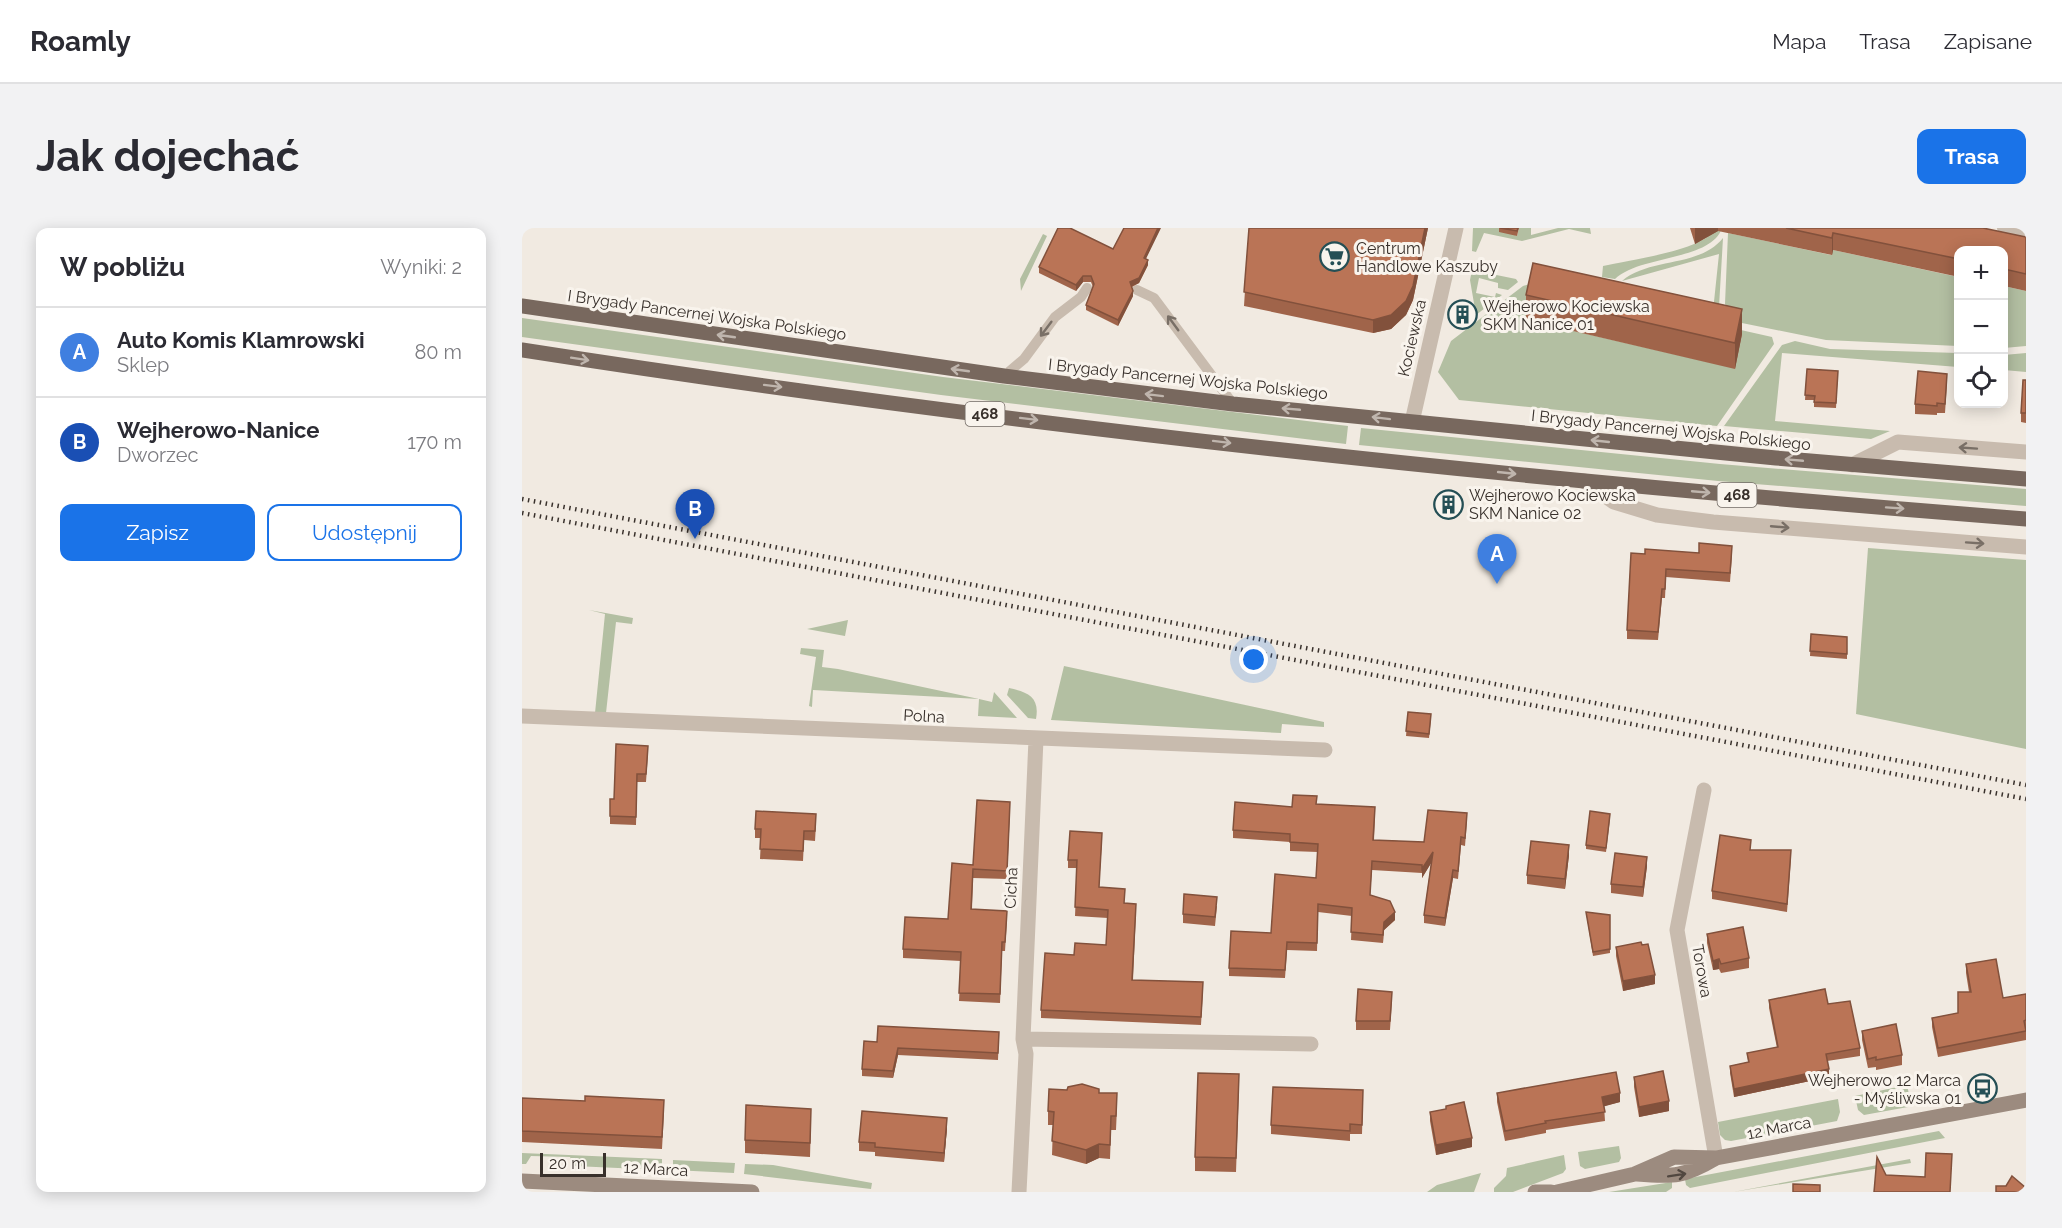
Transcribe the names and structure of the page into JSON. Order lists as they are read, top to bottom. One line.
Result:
{"streets":{"main road":["I Brygady Pancernej Wojska Polskiego","468"],"street":["Kociewska","Polna","Cicha","Torowa","12 Marca"]},"crossings":[["I Brygady Pancernej Wojska Polskiego","Kociewska"],["Polna","Cicha"],["Torowa","12 Marca"]],"places":{"supermarket":["Centrum Handlowe Kaszuby"],"building":["Wejherowo Kociewska SKM Nanice 01","Wejherowo Kociewska SKM Nanice 02"],"bus stop":["Wejherowo 12 Marca - Myśliwska 01"]},"scale_bar":"20 m","page":{"header":"Roamly","nav":["Mapa","Trasa","Zapisane"],"buttons":["Trasa",["Zapisz","Udostępnij"]],"title":"Jak dojechać","heading":["W pobliżu","Wyniki: 2"],"map_buttons":["+","−"],"list":[{"mark":"A","name":"Auto Komis Klamrowski","note":"Sklep","value":"80 m"},{"mark":"B","name":"Wejherowo-Nanice","note":"Dworzec","value":"170 m"}],"pins":["B","A"],"scale":"20 m"}}
